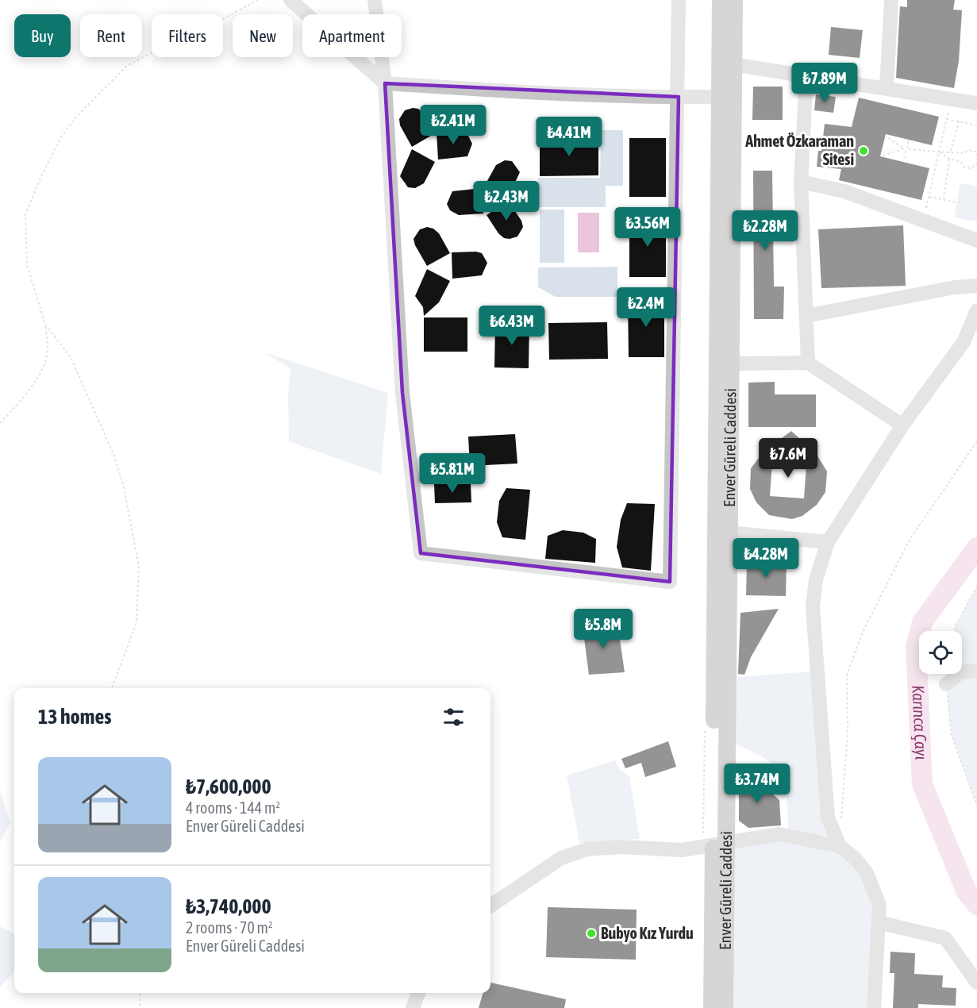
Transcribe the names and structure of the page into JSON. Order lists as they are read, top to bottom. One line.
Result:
{"streets":{"main road":["Enver Güreli Caddesi"]},"water":["Karınca Çayı"],"places":["Ahmet Özkaraman Sitesi","Bubyo Kız Yurdu"],"page":{"chip":["Buy","Rent","Filters","New","Apartment"],"price":["₺7.89M","₺2.41M","₺4.41M","₺2.43M","₺3.56M","₺2.28M","₺2.4M","₺6.43M","₺7.6M","₺5.81M","₺4.28M","₺5.8M","₺3.74M"],"heading":"13 homes","list":[{"name":"₺7,600,000","note":"4 rooms · 144 m² · Enver Güreli Caddesi"},{"name":"₺3,740,000","note":"2 rooms · 70 m² · Enver Güreli Caddesi"}]}}
